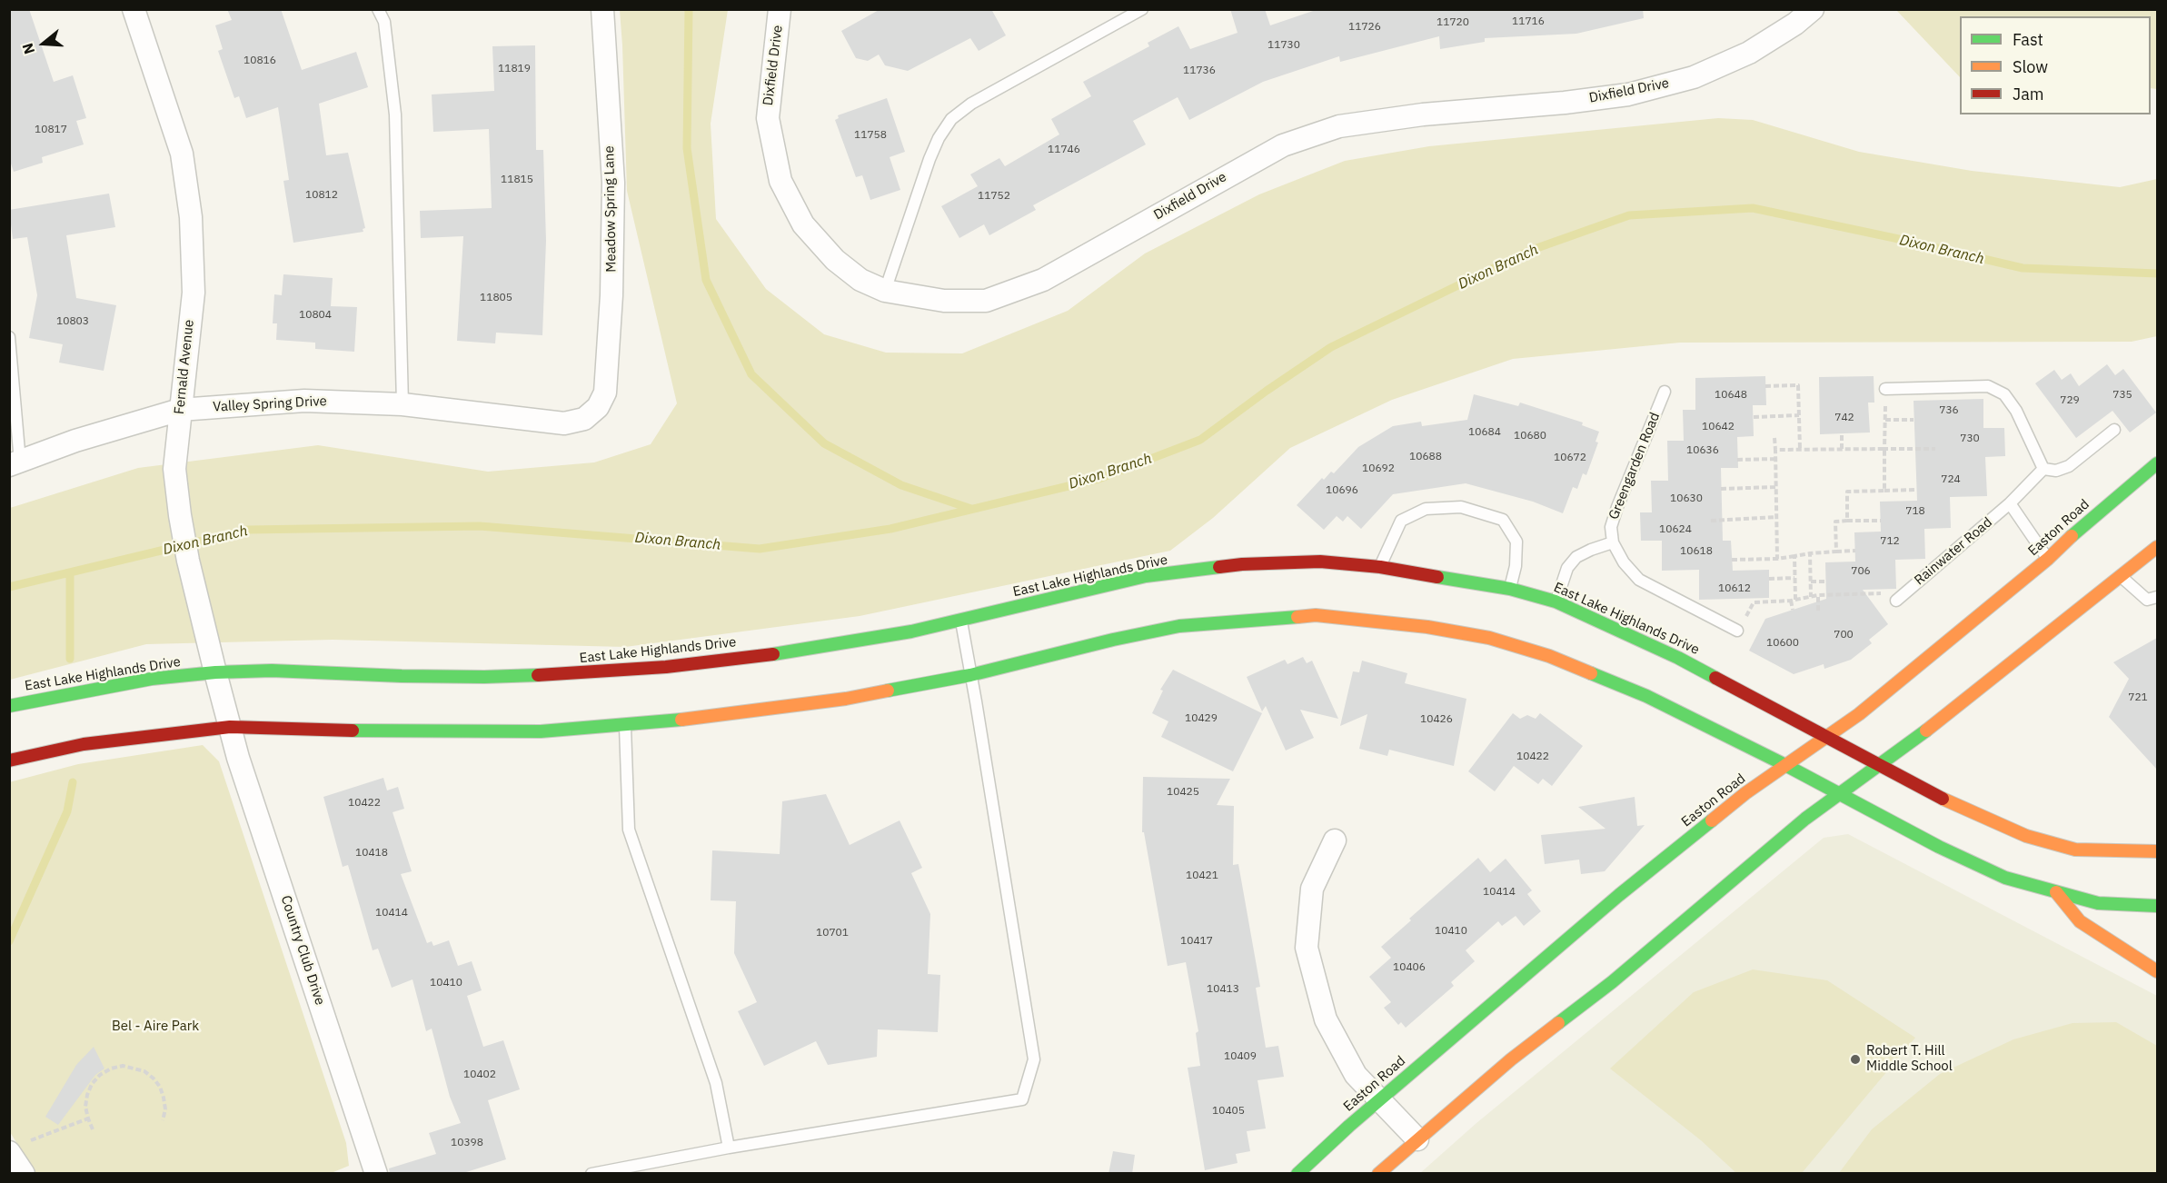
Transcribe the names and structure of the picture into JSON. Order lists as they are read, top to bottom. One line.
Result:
{"streets":{"main road":["Easton Road","East Lake Highlands Drive"],"street":["Dixfield Drive","Meadow Spring Lane","Fernald Avenue","Valley Spring Drive","Country Club Drive"],"lane":["Greengarden Road","Rainwater Road"]},"crossings":[["Meadow Spring Lane","Valley Spring Drive"],["Fernald Avenue","Valley Spring Drive"],["Fernald Avenue","East Lake Highlands Drive"],["Fernald Avenue","Country Club Drive"],["Easton Road","East Lake Highlands Drive"]],"water":["Dixon Branch"],"parks":["Bel - Aire Park"],"places":["Robert T. Hill Middle School"],"house_numbers":["11716","11720","11726","11730","10816","11819","11736","10817","11758","11746","11815","10812","11752","11805","10804","10803","10648","735","729","736","742","10642","10684","10680","730","10636","10688","10672","10692","724","10696","10630","718","10624","712","10618","706","10612","700","10600","721","10429","10426","10422","10425","10422","10418","10421","10414","10414","10410","10701","10417","10406","10410","10413","10409","10402","10405","10398"],"legend":["Fast","Slow","Jam"],"north":"left"}
